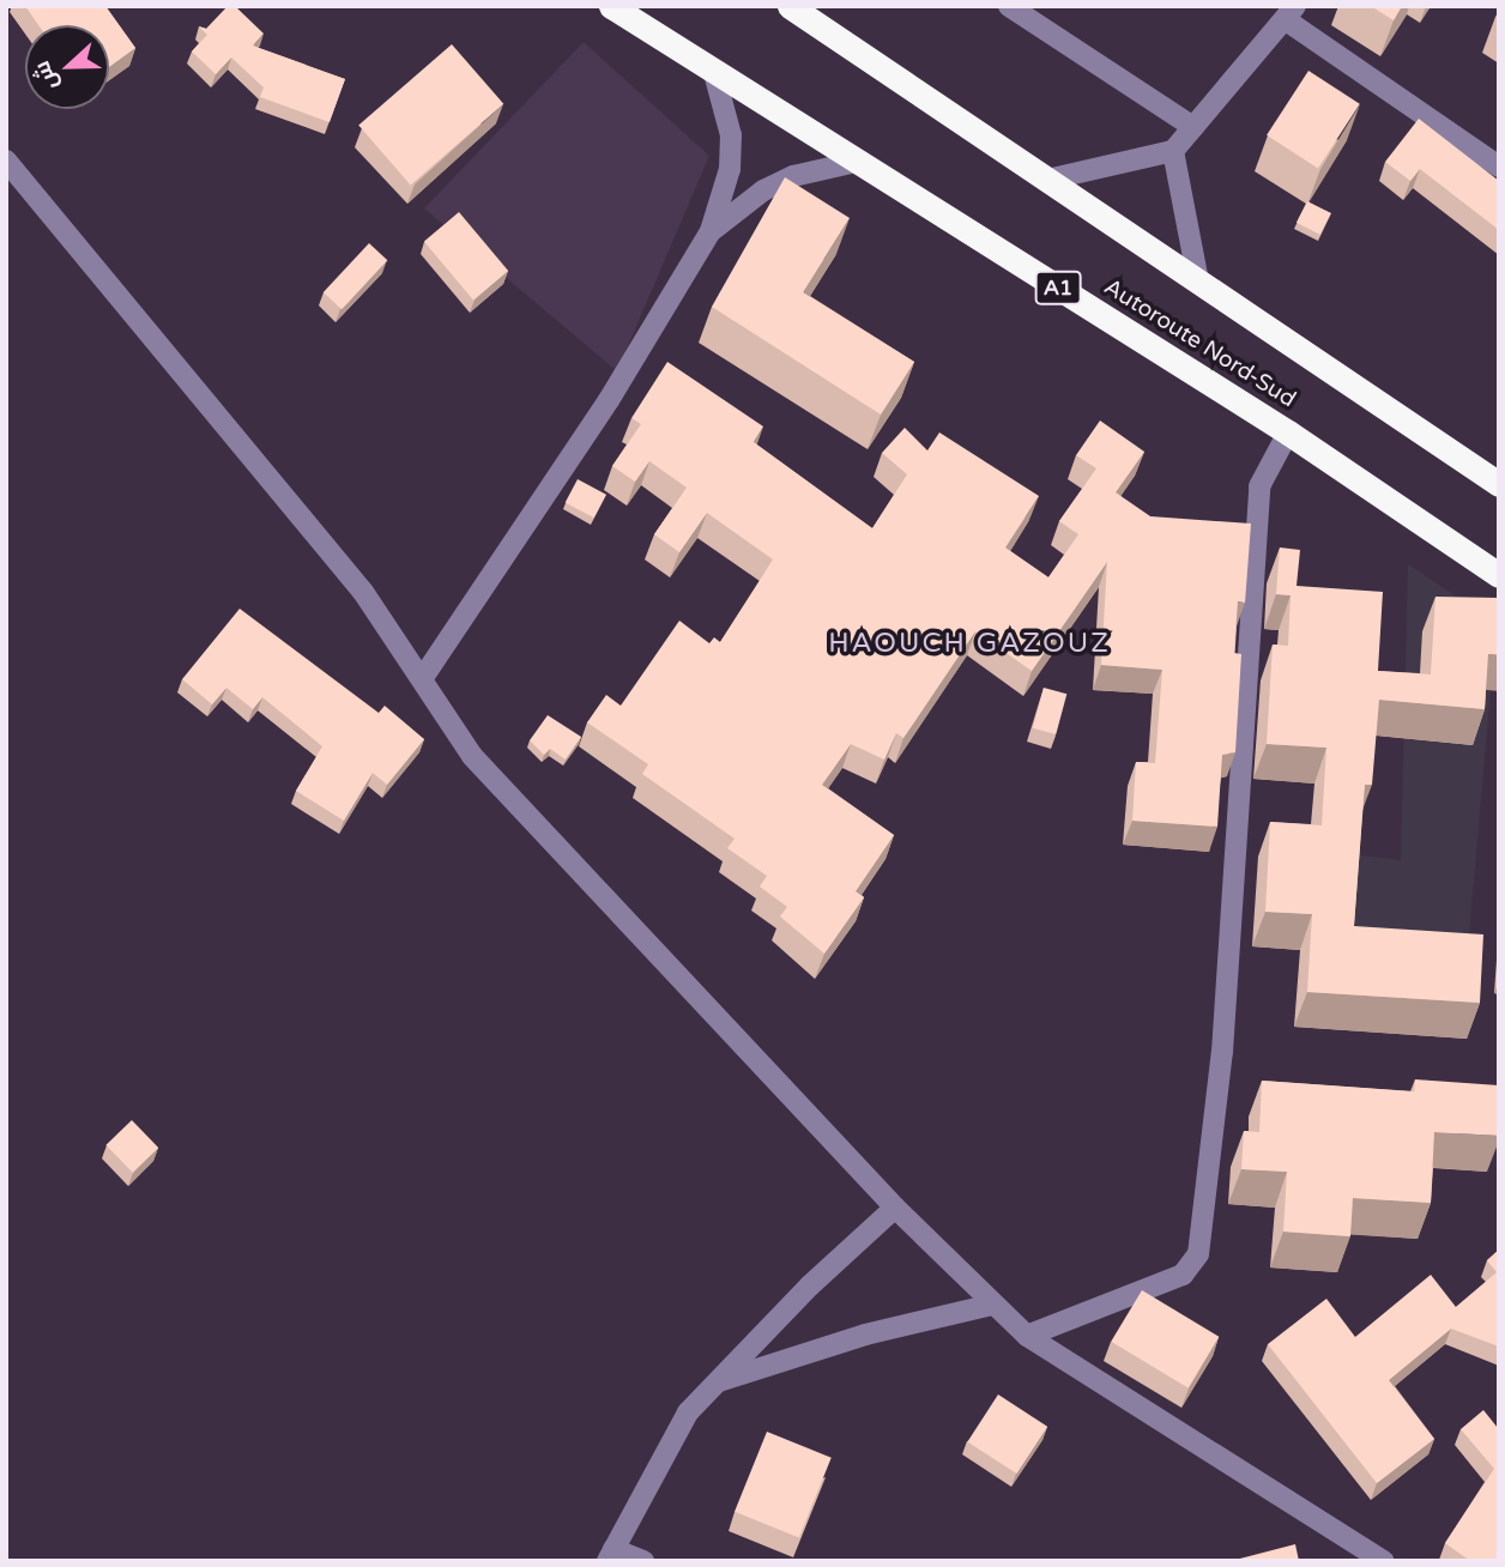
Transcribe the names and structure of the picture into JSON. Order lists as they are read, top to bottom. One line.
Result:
{"streets":{"highway":["A1","Autoroute Nord-Sud"]},"districts":["HAOUCH GAZOUZ"],"north":"left"}
